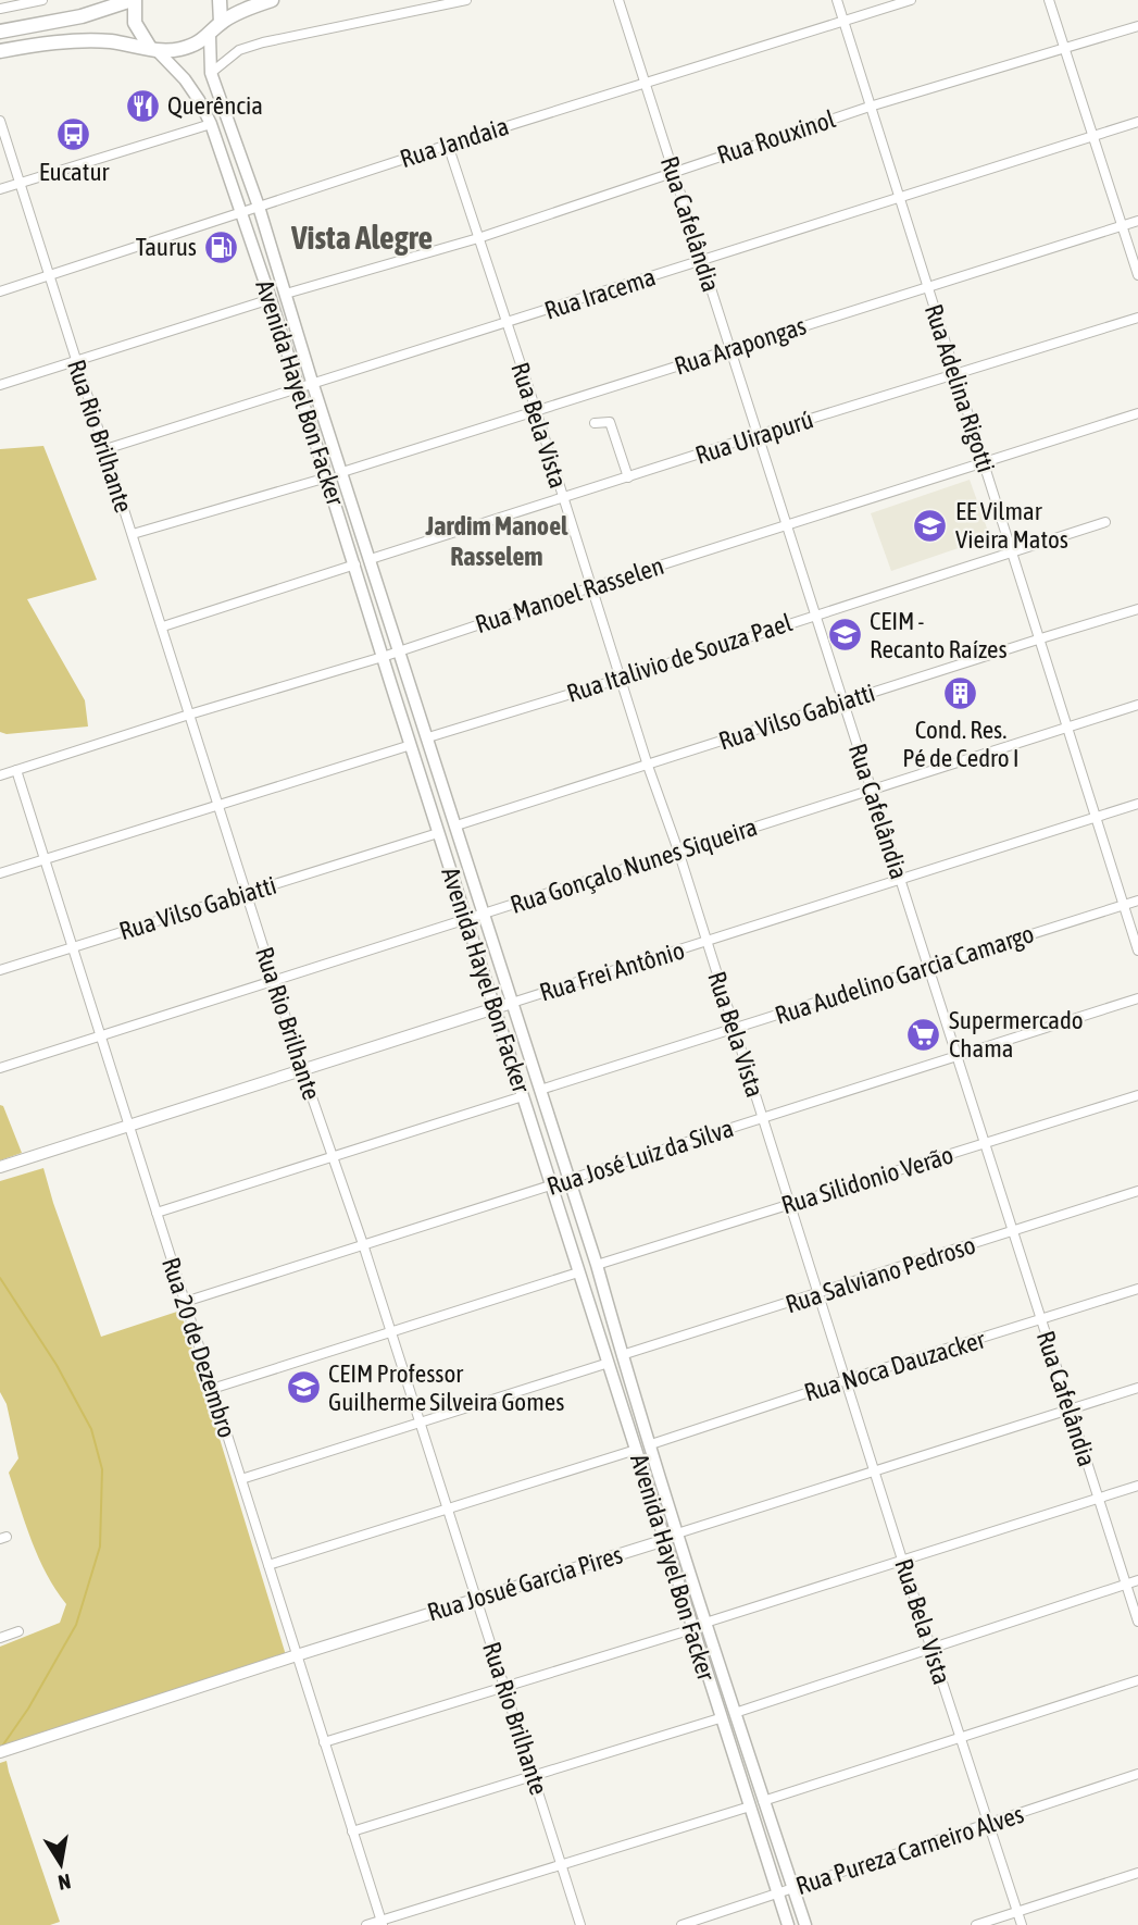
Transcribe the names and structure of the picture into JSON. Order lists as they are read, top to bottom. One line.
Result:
{"streets":{"main road":["Avenida Hayel Bon Facker"],"street":["Rua Rouxinol","Rua Jandaia","Rua Cafelândia","Rua Iracema","Rua Arapongas","Rua Adelina Rigotti","Rua Bela Vista","Rua Rio Brilhante","Rua Uirapurú","Rua Manoel Rasselen","Rua Italivio de Souza Pael","Rua Vilso Gabiatti","Rua Gonçalo Nunes Siqueira","Rua Frei Antônio","Rua Audelino Garcia Camargo","Rua José Luiz da Silva","Rua Silidonio Verão","Rua Salviano Pedroso","Rua 20 de Dezembro","Rua Noca Dauzacker","Rua Josué Garcia Pires","Rua Pureza Carneiro Alves"]},"crossings":[["Rua Rouxinol","Rua Cafelândia"],["Rua Rouxinol","Rua Adelina Rigotti"],["Rua Rouxinol","Avenida Hayel Bon Facker"],["Rua Rouxinol","Rua Bela Vista"],["Rua Jandaia","Rua Cafelândia"],["Rua Jandaia","Rua Adelina Rigotti"],["Rua Jandaia","Avenida Hayel Bon Facker"],["Rua Jandaia","Rua Bela Vista"],["Rua Jandaia","Rua Rio Brilhante"],["Rua Cafelândia","Rua Iracema"],["Rua Cafelândia","Rua Arapongas"],["Rua Cafelândia","Rua Uirapurú"],["Rua Cafelândia","Rua Manoel Rasselen"],["Rua Cafelândia","Rua Italivio de Souza Pael"],["Rua Cafelândia","Rua Vilso Gabiatti"],["Rua Cafelândia","Rua Gonçalo Nunes Siqueira"],["Rua Cafelândia","Rua Frei Antônio"],["Rua Cafelândia","Rua Audelino Garcia Camargo"],["Rua Cafelândia","Rua José Luiz da Silva"],["Rua Cafelândia","Rua Silidonio Verão"],["Rua Cafelândia","Rua Salviano Pedroso"],["Rua Cafelândia","Rua Noca Dauzacker"],["Rua Cafelândia","Rua Josué Garcia Pires"],["Rua Iracema","Rua Adelina Rigotti"],["Rua Iracema","Avenida Hayel Bon Facker"],["Rua Iracema","Rua Bela Vista"],["Rua Iracema","Rua Rio Brilhante"],["Rua Arapongas","Rua Adelina Rigotti"],["Rua Arapongas","Avenida Hayel Bon Facker"],["Rua Arapongas","Rua Bela Vista"],["Rua Adelina Rigotti","Rua Uirapurú"],["Rua Adelina Rigotti","Rua Manoel Rasselen"],["Rua Adelina Rigotti","Rua Italivio de Souza Pael"],["Rua Adelina Rigotti","Rua Vilso Gabiatti"],["Rua Adelina Rigotti","Rua Gonçalo Nunes Siqueira"],["Rua Adelina Rigotti","Rua Frei Antônio"],["Rua Adelina Rigotti","Rua Audelino Garcia Camargo"],["Avenida Hayel Bon Facker","Rua Uirapurú"],["Avenida Hayel Bon Facker","Rua Manoel Rasselen"],["Avenida Hayel Bon Facker","Rua Italivio de Souza Pael"],["Avenida Hayel Bon Facker","Rua Vilso Gabiatti"],["Avenida Hayel Bon Facker","Rua Gonçalo Nunes Siqueira"],["Avenida Hayel Bon Facker","Rua Frei Antônio"],["Avenida Hayel Bon Facker","Rua Audelino Garcia Camargo"],["Avenida Hayel Bon Facker","Rua José Luiz da Silva"],["Avenida Hayel Bon Facker","Rua Silidonio Verão"],["Avenida Hayel Bon Facker","Rua Salviano Pedroso"],["Avenida Hayel Bon Facker","Rua Noca Dauzacker"],["Avenida Hayel Bon Facker","Rua Josué Garcia Pires"],["Avenida Hayel Bon Facker","Rua Pureza Carneiro Alves"],["Rua Bela Vista","Rua Uirapurú"],["Rua Bela Vista","Rua Manoel Rasselen"],["Rua Bela Vista","Rua Italivio de Souza Pael"],["Rua Bela Vista","Rua Vilso Gabiatti"],["Rua Bela Vista","Rua Gonçalo Nunes Siqueira"],["Rua Bela Vista","Rua Frei Antônio"],["Rua Bela Vista","Rua Audelino Garcia Camargo"],["Rua Bela Vista","Rua José Luiz da Silva"],["Rua Bela Vista","Rua Silidonio Verão"],["Rua Bela Vista","Rua Salviano Pedroso"],["Rua Bela Vista","Rua Noca Dauzacker"],["Rua Bela Vista","Rua Josué Garcia Pires"],["Rua Bela Vista","Rua Pureza Carneiro Alves"],["Rua Rio Brilhante","Rua Manoel Rasselen"],["Rua Rio Brilhante","Rua Vilso Gabiatti"],["Rua Rio Brilhante","Rua Gonçalo Nunes Siqueira"],["Rua Rio Brilhante","Rua Frei Antônio"],["Rua Rio Brilhante","Rua José Luiz da Silva"],["Rua Rio Brilhante","Rua Josué Garcia Pires"],["Rua Manoel Rasselen","Rua 20 de Dezembro"],["Rua Vilso Gabiatti","Rua 20 de Dezembro"],["Rua Gonçalo Nunes Siqueira","Rua 20 de Dezembro"],["Rua Frei Antônio","Rua 20 de Dezembro"],["Rua José Luiz da Silva","Rua 20 de Dezembro"],["Rua 20 de Dezembro","Rua Josué Garcia Pires"]],"districts":["Vista Alegre","Jardim Manoel Rasselem"],"places":{"restaurant":["Querência"],"bus stop":["Eucatur"],"fuel station":["Taurus"],"school or university":["EE Vilmar Vieira Matos","CEIM - Recanto Raízes","CEIM Professor Guilherme Silveira Gomes"],"building":["Cond. Res. Pé de Cedro I"],"supermarket":["Supermercado Chama"]},"north":"bottom"}
